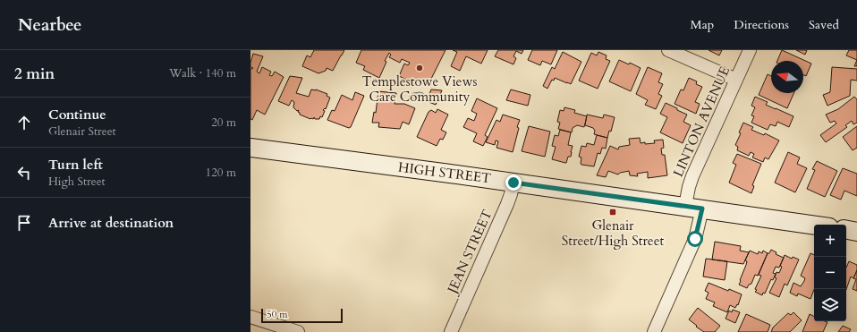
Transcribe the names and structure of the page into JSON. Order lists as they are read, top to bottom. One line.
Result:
{"streets":{"main road":["HIGH STREET"],"street":["LINTON AVENUE","JEAN STREET"]},"crossings":[["LINTON AVENUE","HIGH STREET"],["HIGH STREET","JEAN STREET"]],"places":{"other":["Templestowe Views Care Community"],"transit":["Glenair Street/High Street"]},"scale_bar":"50 m","north":"left","page":{"header":"Nearbee","nav":["Map","Directions","Saved"],"heading":["2 min","Walk · 140 m"],"list":[["Continue","Glenair Street","20 m"],["Turn left","High Street","120 m"],"Arrive at destination"],"map_buttons":["+","−"],"scale":"50 m"}}
